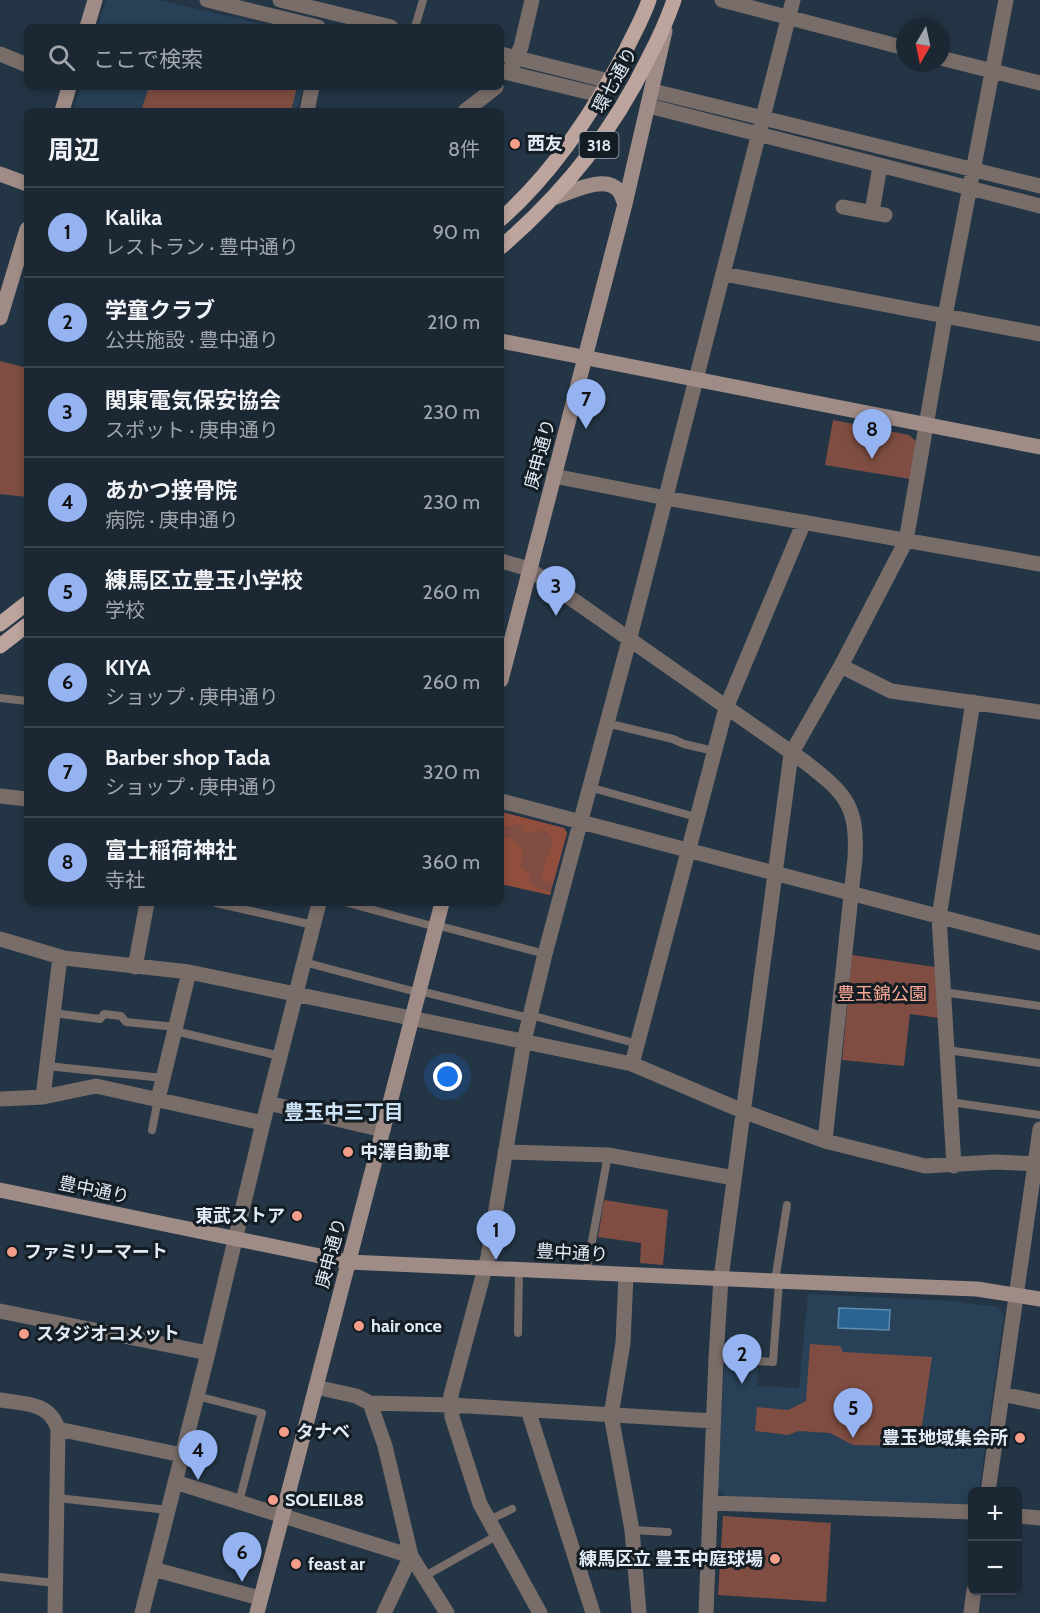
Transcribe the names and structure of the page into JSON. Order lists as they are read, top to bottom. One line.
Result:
{"streets":{"main road":["環七通り","318"],"street":["庚申通り","豊中通り"]},"crossings":[["環七通り","庚申通り"],["庚申通り","豊中通り"]],"districts":["豊玉中三丁目"],"parks":["豊玉錦公園"],"places":["西友","中澤自動車","東武ストア","ファミリーマート","hair once","スタジオコメット","タナベ","豊玉地域集会所","SOLEIL88","練馬区立 豊玉中庭球場","feast ar"],"north":"bottom","page":{"search":"ここで検索","heading":["周辺","8件"],"list":[{"mark":"1","name":"Kalika","note":"レストラン · 豊中通り","value":"90 m"},{"mark":"2","name":"学童クラブ","note":"公共施設 · 豊中通り","value":"210 m"},{"mark":"3","name":"関東電気保安協会","note":"スポット · 庚申通り","value":"230 m"},{"mark":"4","name":"あかつ接骨院","note":"病院 · 庚申通り","value":"230 m"},{"mark":"5","name":"練馬区立豊玉小学校","note":"学校","value":"260 m"},{"mark":"6","name":"KIYA","note":"ショップ · 庚申通り","value":"260 m"},{"mark":"7","name":"Barber shop Tada","note":"ショップ · 庚申通り","value":"320 m"},{"mark":"8","name":"富士稲荷神社","note":"寺社","value":"360 m"}],"pins":["7","8","3","1","2","5","4","6"],"map_buttons":["+","−"]}}
